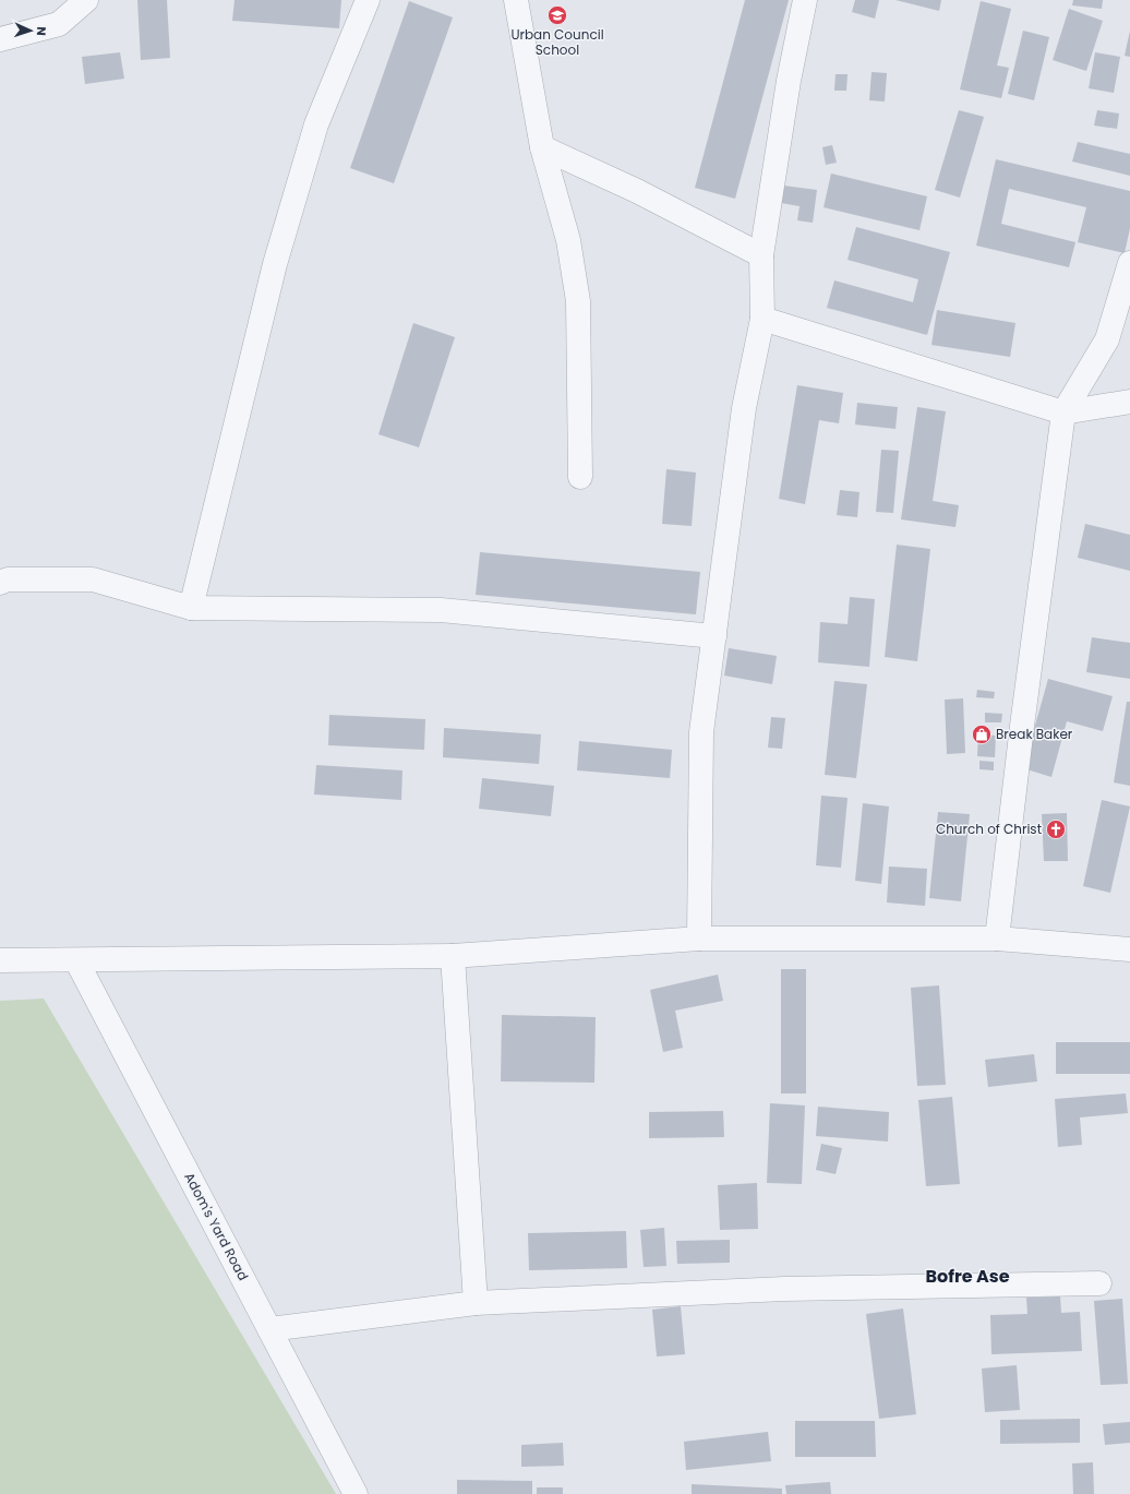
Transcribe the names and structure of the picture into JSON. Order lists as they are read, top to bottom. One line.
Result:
{"streets":{"street":["Adom's Yard Road"]},"districts":["Bofre Ase"],"places":{"school or university":["Urban Council School"],"shop":["Break Baker"],"church":["Church of Christ"]},"north":"right"}
